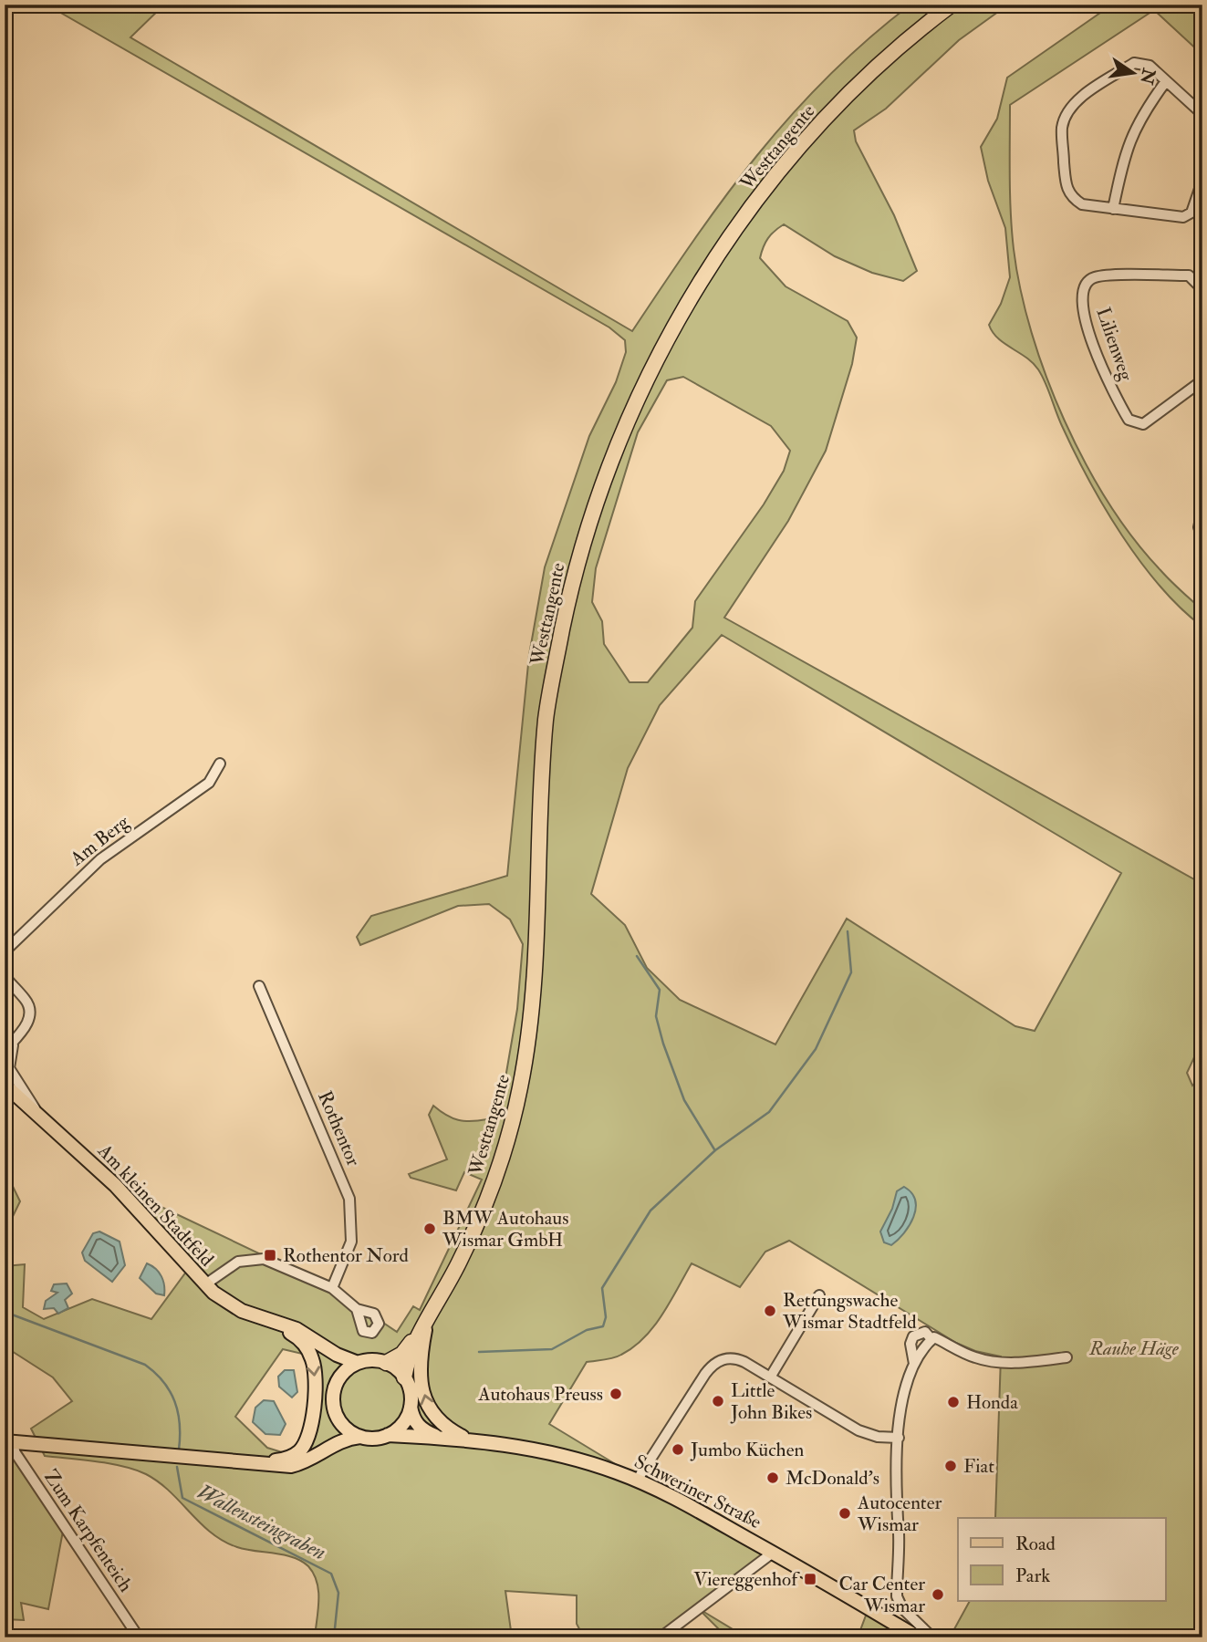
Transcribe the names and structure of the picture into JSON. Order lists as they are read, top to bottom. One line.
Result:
{"streets":{"highway":["Westtangente"],"main road":["Am kleinen Stadtfeld","Schweriner Straße"],"street":["Lilienweg","Am Berg","Rothentor","Zum Karpfenteich"]},"crossings":[["Westtangente","Schweriner Straße"]],"water":["Wallensteingraben"],"parks":["Rauhe Häge"],"places":{"other":["BMW Autohaus Wismar GmbH","Rettungswache Wismar Stadtfeld","Autohaus Preuss","Little John Bikes","Honda","Jumbo Küchen","Fiat","McDonald's","Autocenter Wismar","Car Center Wismar"],"transit":["Rothentor Nord","Viereggenhof"]},"legend":["Road","Park"],"north":"right"}
